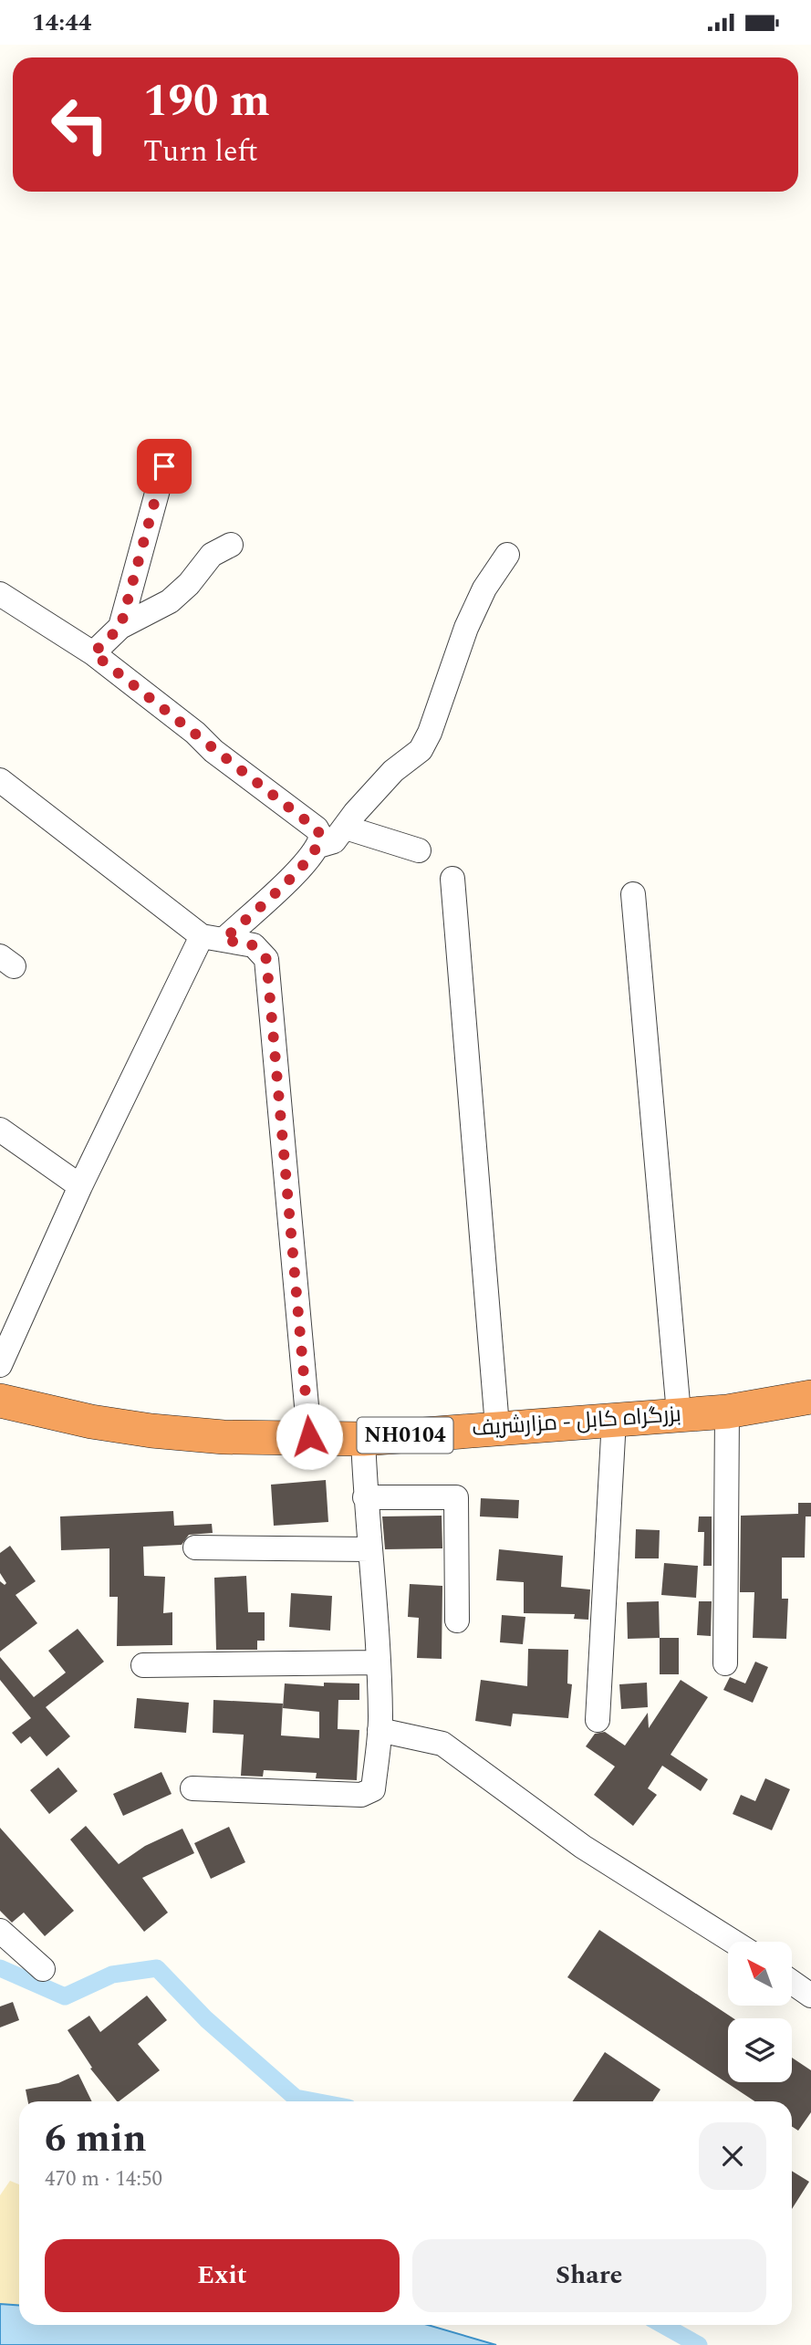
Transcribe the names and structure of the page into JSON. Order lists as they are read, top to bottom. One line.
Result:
{"streets":{"highway":["بزرگراه کابل - مزارشریف","NH0104"]},"north":"top left","page":{"status":"14:44","turn":["190 m","Turn left"],"heading":["6 min","470 m · 14:50"],"buttons":["Exit","Share"]}}
